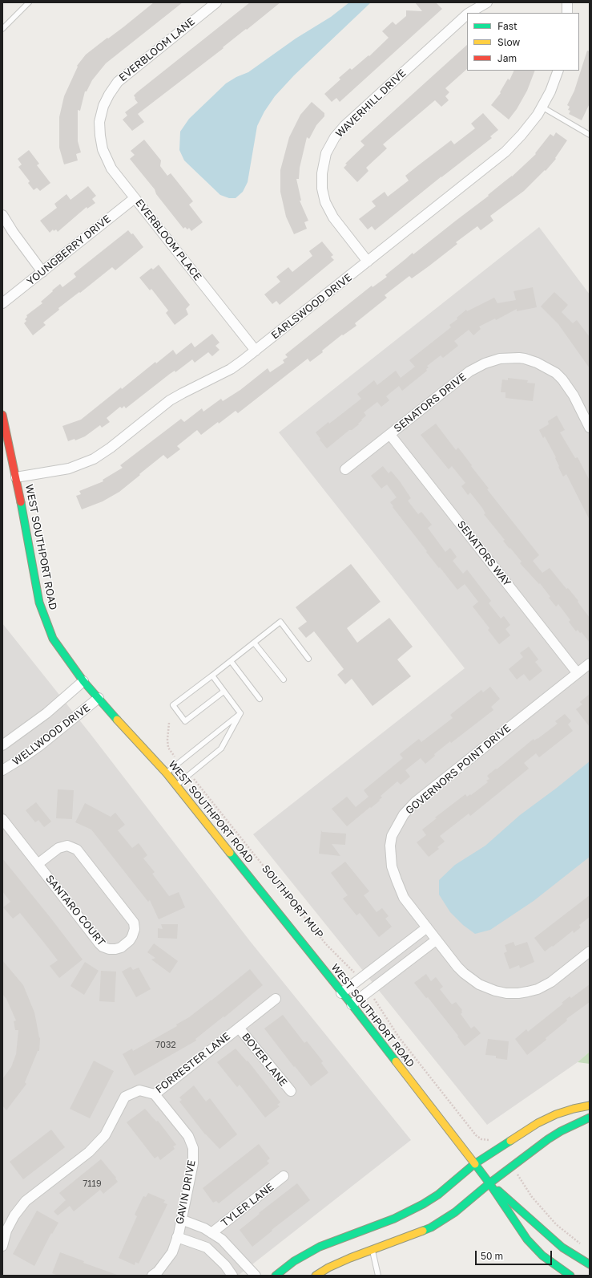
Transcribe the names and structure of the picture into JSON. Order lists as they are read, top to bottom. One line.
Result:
{"streets":{"main road":["WEST SOUTHPORT ROAD"],"street":["EVERBLOOM LANE","WAVERHILL DRIVE","EVERBLOOM PLACE","YOUNGBERRY DRIVE","EARLSWOOD DRIVE","SENATORS DRIVE","SENATORS WAY","WELLWOOD DRIVE","GOVERNORS POINT DRIVE","SANTARO COURT","BOYER LANE","FORRESTER LANE","GAVIN DRIVE","TYLER LANE"],"path":["SOUTHPORT MUP"]},"crossings":[["EVERBLOOM LANE","EVERBLOOM PLACE"],["WAVERHILL DRIVE","EARLSWOOD DRIVE"],["EVERBLOOM PLACE","YOUNGBERRY DRIVE"],["EVERBLOOM PLACE","EARLSWOOD DRIVE"],["EARLSWOOD DRIVE","WEST SOUTHPORT ROAD"],["SENATORS DRIVE","SENATORS WAY"],["WEST SOUTHPORT ROAD","WELLWOOD DRIVE"],["SENATORS WAY","GOVERNORS POINT DRIVE"],["BOYER LANE","FORRESTER LANE"],["FORRESTER LANE","GAVIN DRIVE"]],"house_numbers":["7032","7119"],"legend":["Fast","Slow","Jam"],"scale_bar":"50 m"}
